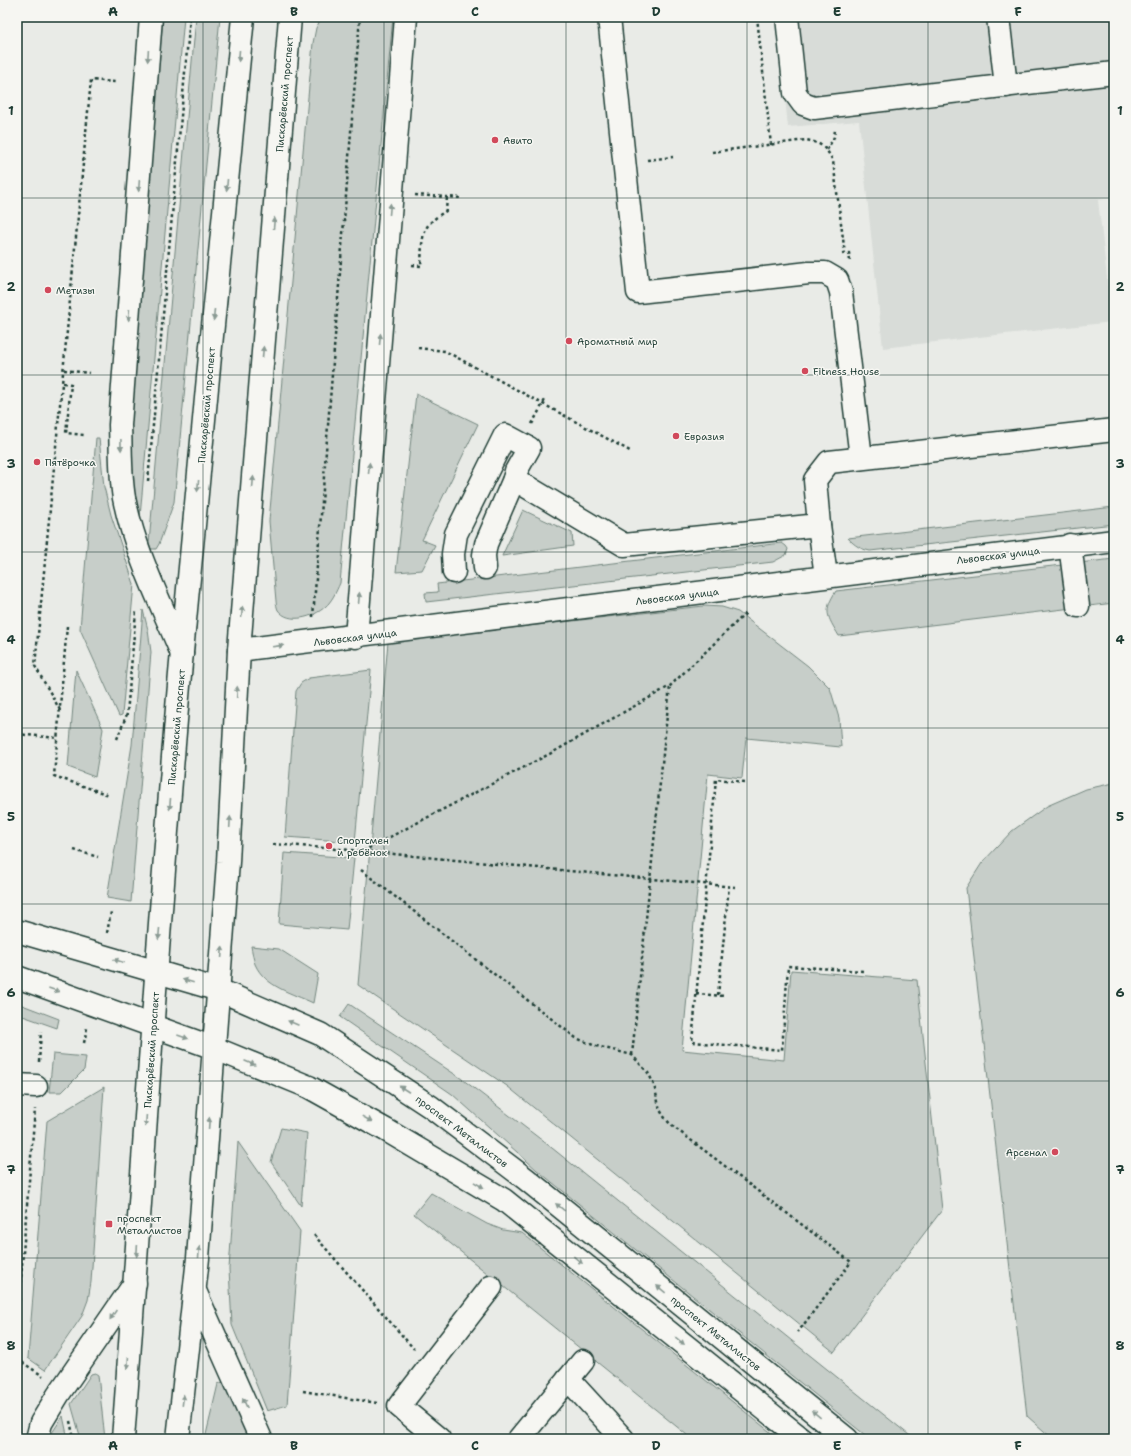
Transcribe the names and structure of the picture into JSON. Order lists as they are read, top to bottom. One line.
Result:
{"streets":{"street":["Пискарёвский проспект","Львовская улица","проспект Металлистов"]},"crossings":[["Пискарёвский проспект","Львовская улица"],["Пискарёвский проспект","проспект Металлистов"]],"places":{"other":["Авито","Метизы","Ароматный мир","Fitness House","Евразия","Пятёрочка","Спортсмен и ребёнок","Арсенал"],"transit":["проспект Металлистов"]},"grid":{"columns":["A","B","C","D","E","F"],"rows":["1","2","3","4","5","6","7","8"]}}
